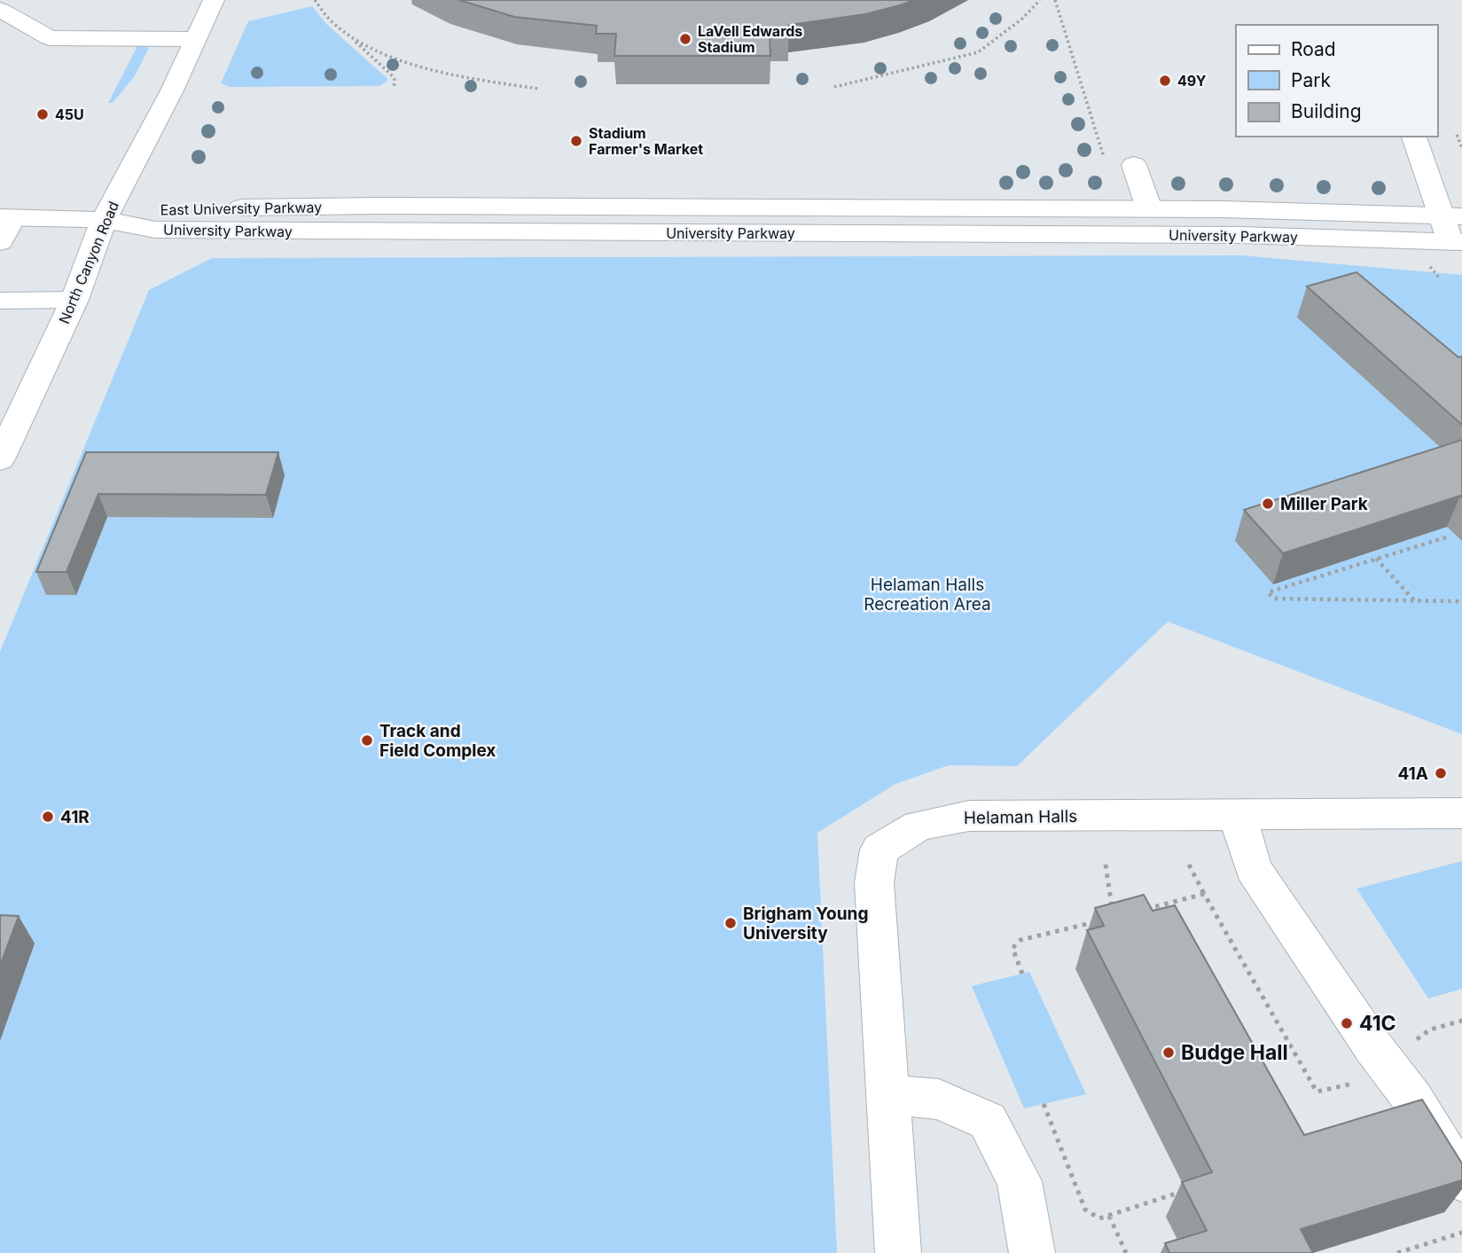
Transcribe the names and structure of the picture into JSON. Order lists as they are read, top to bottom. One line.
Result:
{"streets":{"main road":["East University Parkway","University Parkway","North Canyon Road","Helaman Halls"]},"crossings":[["East University Parkway","University Parkway"],["East University Parkway","North Canyon Road"],["University Parkway","North Canyon Road"]],"parks":["Helaman Halls Recreation Area"],"places":["LaVell Edwards Stadium","49Y","45U","Stadium Farmer's Market","Miller Park","Track and Field Complex","41A","41R","Brigham Young University","41C","Budge Hall"],"legend":["Road","Park","Building"]}
